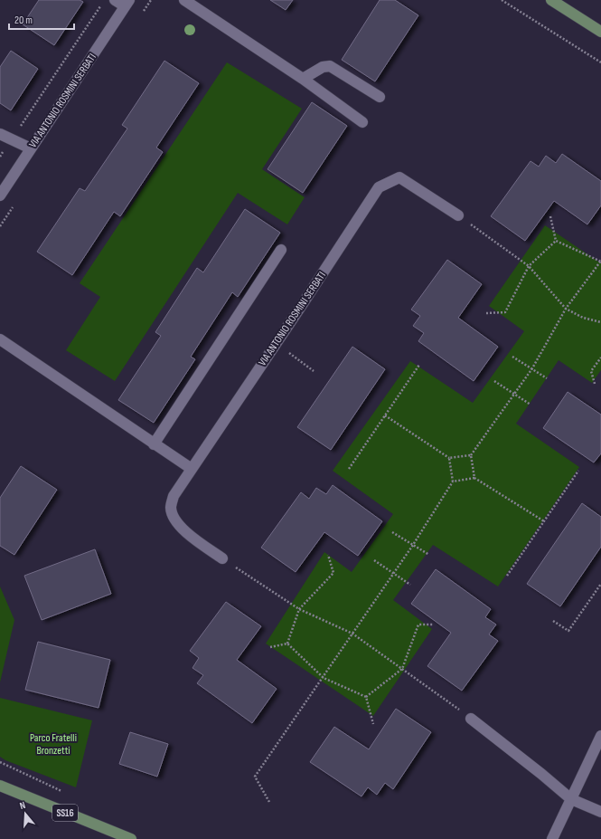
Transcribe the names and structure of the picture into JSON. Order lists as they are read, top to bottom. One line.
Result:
{"streets":{"main road":["SS16"],"street":["VIA ANTONIO ROSMINI SERBATI"]},"parks":["Parco Fratelli Bronzetti"],"scale_bar":"20 m","north":"top"}
